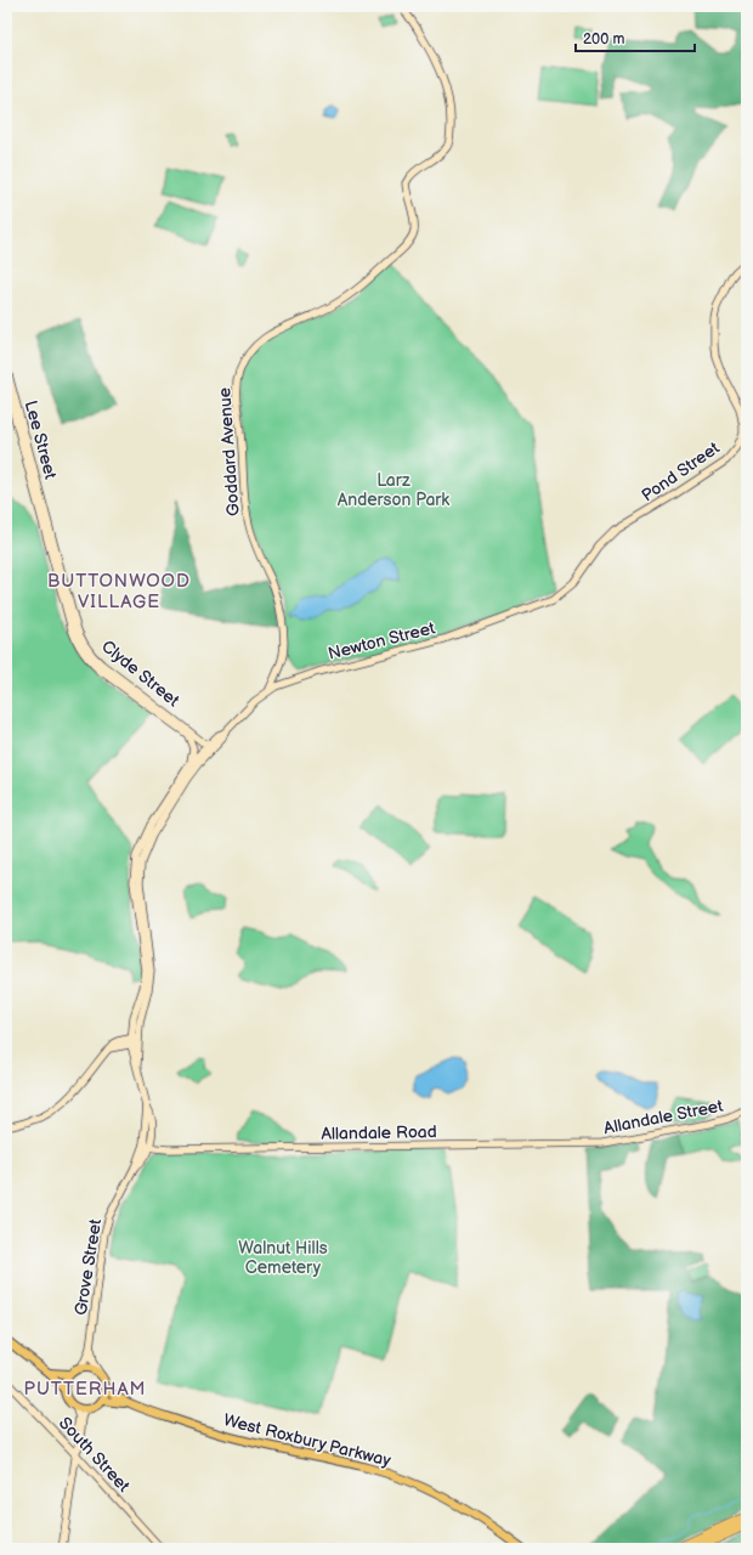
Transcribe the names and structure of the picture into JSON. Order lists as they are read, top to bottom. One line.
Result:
{"streets":{"main road":["Lee Street","Goddard Avenue","Pond Street","Newton Street","Clyde Street","Allandale Street","Allandale Road","Grove Street","West Roxbury Parkway","South Street"]},"crossings":[["Lee Street","Clyde Street"],["Goddard Avenue","Newton Street"],["Pond Street","Newton Street"],["Newton Street","Clyde Street"],["Newton Street","Grove Street"],["Allandale Street","Allandale Road"],["Allandale Road","Grove Street"],["Grove Street","West Roxbury Parkway"]],"districts":["BUTTONWOOD VILLAGE","PUTTERHAM"],"parks":["Larz Anderson Park","Walnut Hills Cemetery"],"scale_bar":"200 m"}
